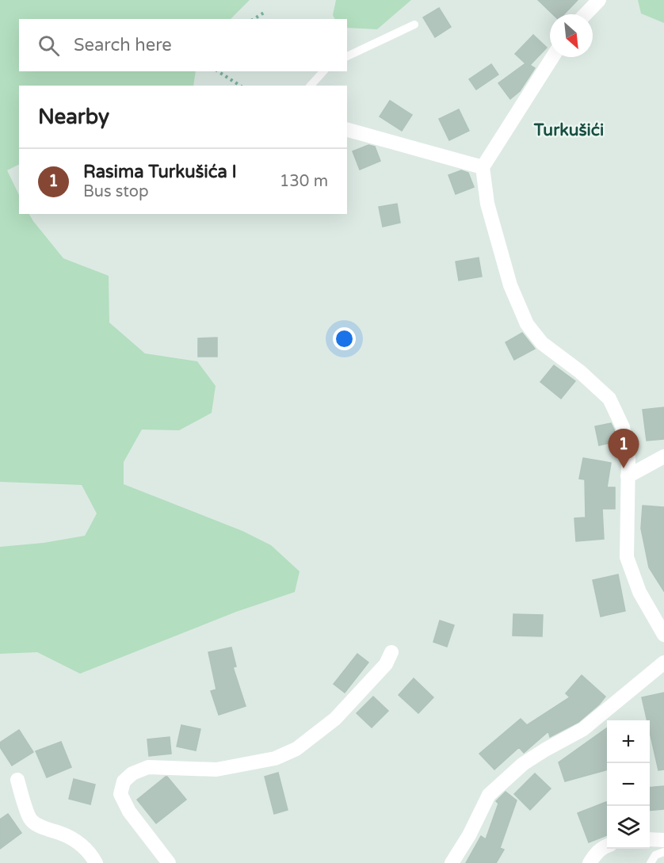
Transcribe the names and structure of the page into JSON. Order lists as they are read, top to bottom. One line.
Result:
{"districts":["Turkušići"],"north":"bottom right","page":{"search":"Search here","heading":"Nearby","list":[{"mark":"1","name":"Rasima Turkušića I","note":"Bus stop","value":"130 m"}],"pins":"1","map_buttons":["+","−"]}}
